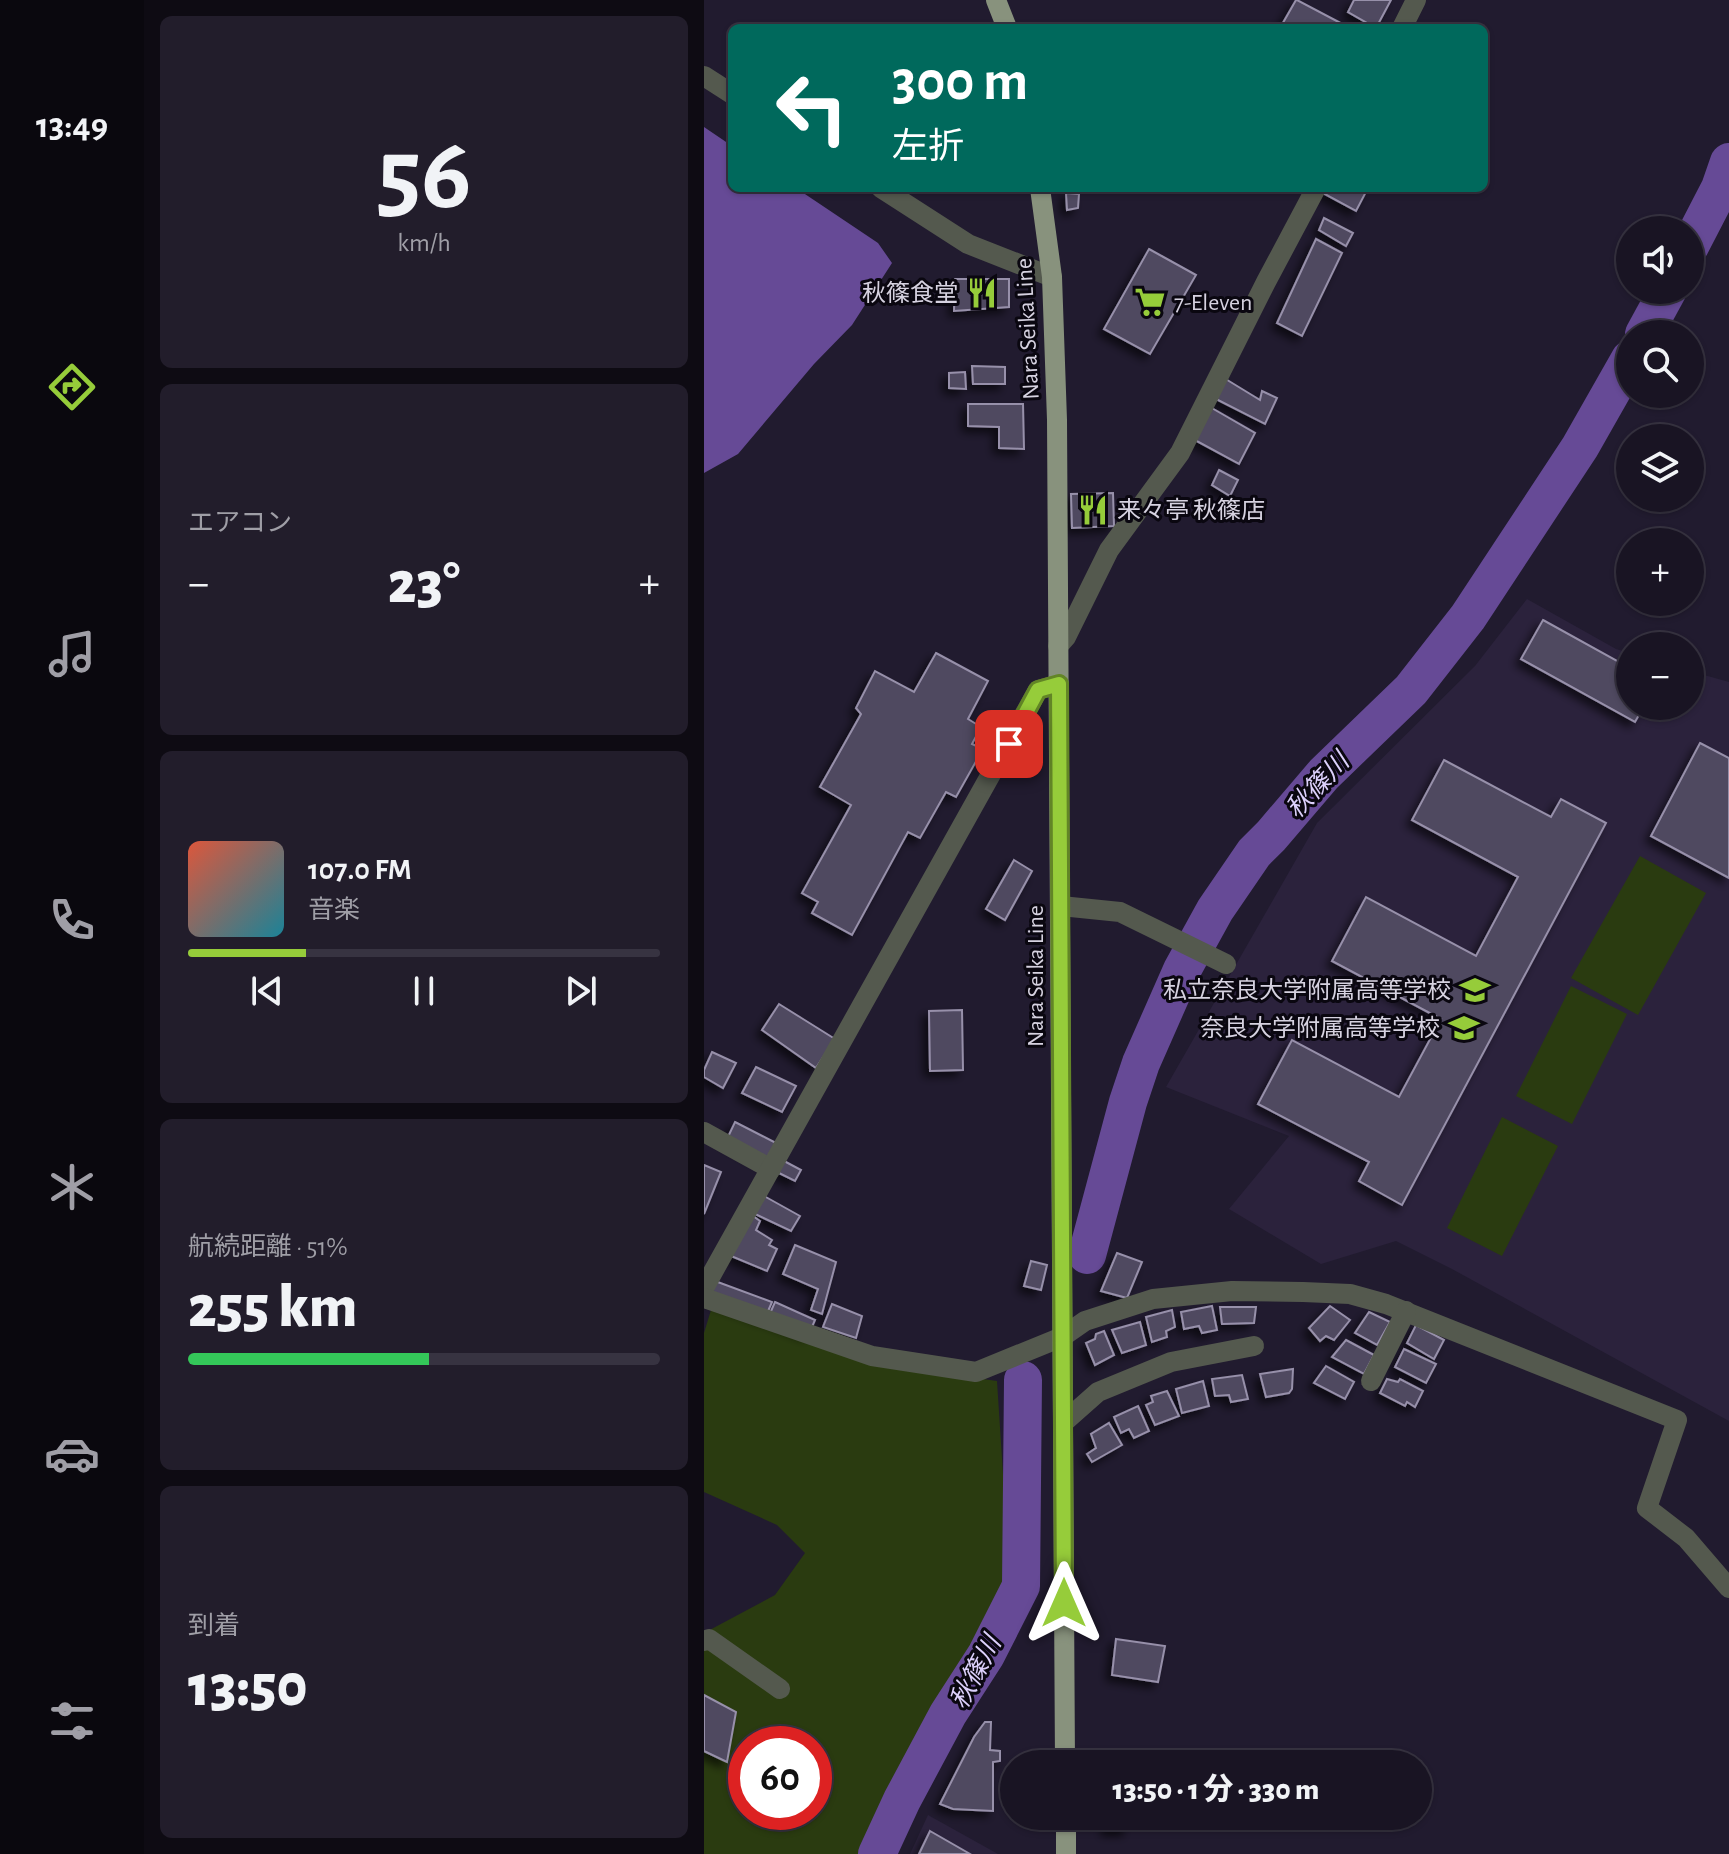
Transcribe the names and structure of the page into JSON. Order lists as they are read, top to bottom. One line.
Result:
{"streets":{"main road":["Nara Seika Line"]},"water":["秋篠川"],"places":{"restaurant":["秋篠食堂","来々亭 秋篠店"],"supermarket":["7-Eleven"],"school or university":["私立奈良大学附属高等学校","奈良大学附属高等学校"]},"page":{"tabs":"13:49","tile":[["56","km/h"],"エアコン",["航続距離 · 51%","255 km"],["到着","13:50"]],"turn":["300 m","左折"],"map_buttons":["+","−"],"heat":["−","23°","+"],"song":["107.0 FM","音楽"],"limit":"60","trip":"13:50 · 1 分 · 330 m"}}
